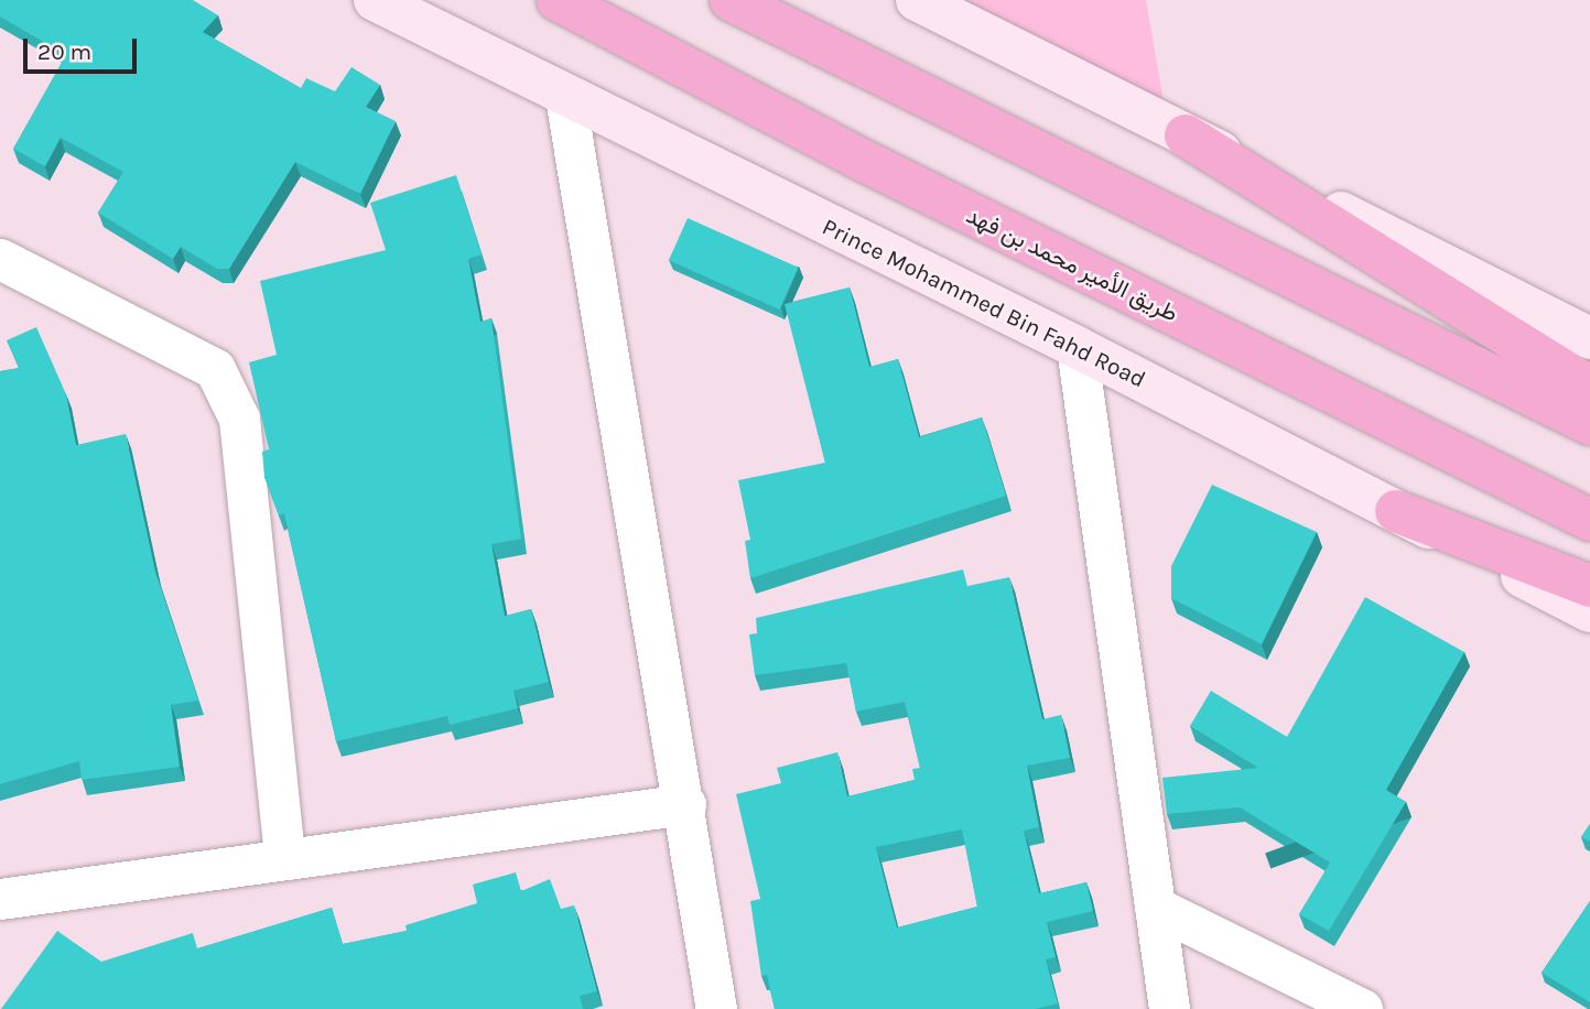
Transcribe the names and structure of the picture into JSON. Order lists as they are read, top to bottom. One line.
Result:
{"streets":{"highway":["طريق الأمير محمد بن فهد"],"main road":["Prince Mohammed Bin Fahd Road"]},"scale_bar":"20 m"}
